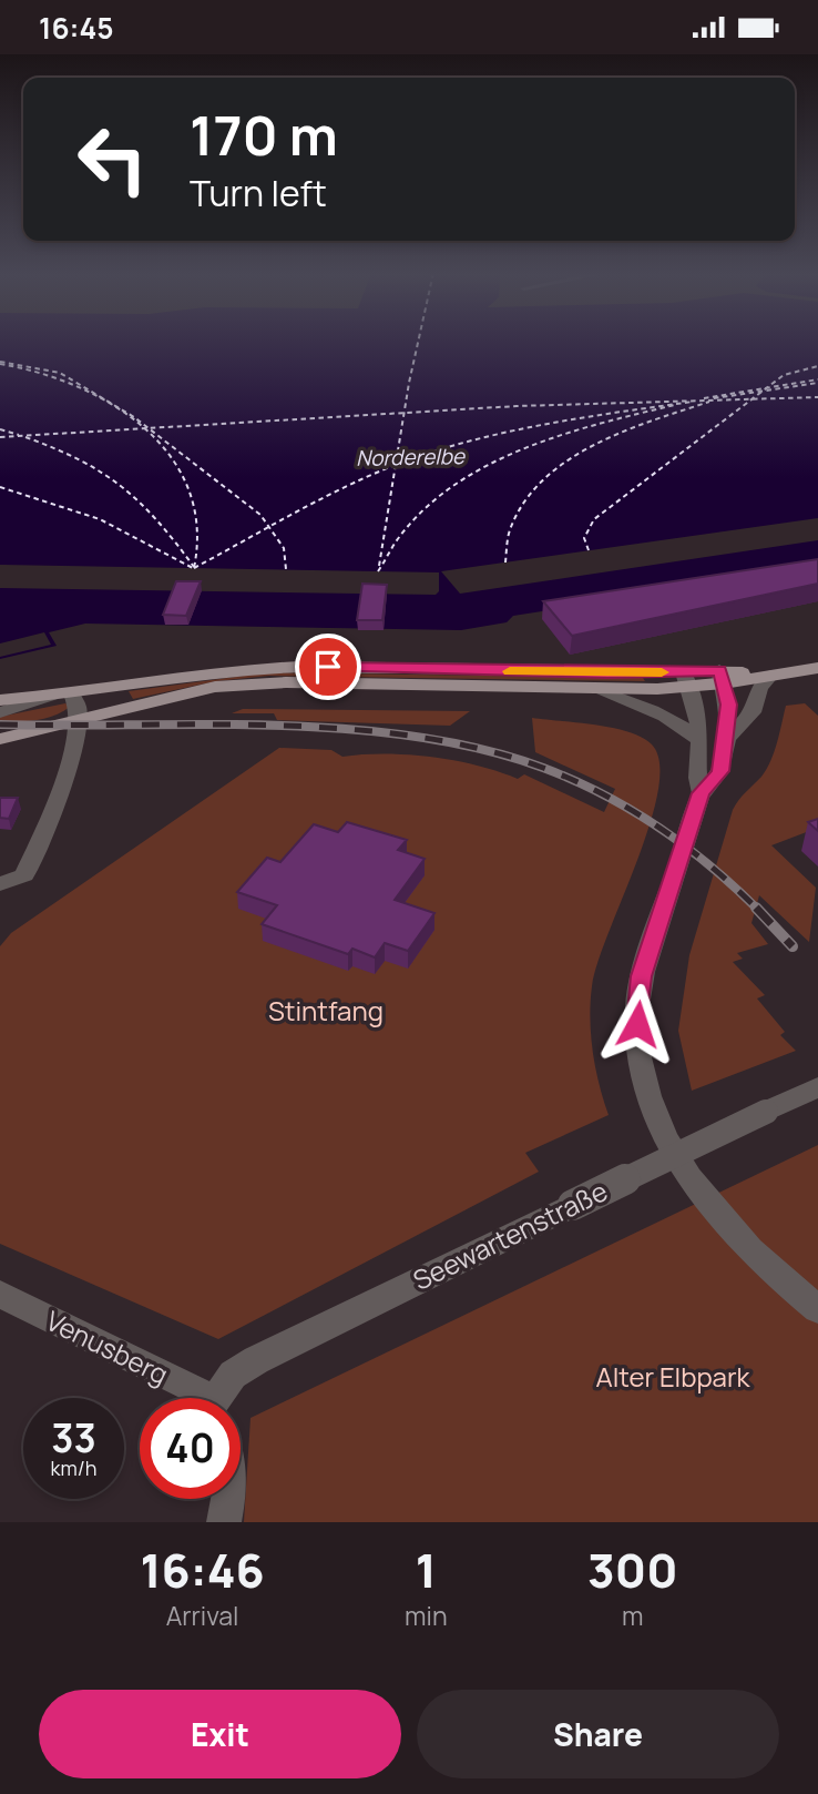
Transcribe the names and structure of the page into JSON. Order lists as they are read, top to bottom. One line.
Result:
{"streets":{"street":["Seewartenstraße","Venusberg"]},"water":["Norderelbe"],"parks":["Stintfang","Alter Elbpark"],"page":{"status":"16:45","turn":["170 m","Turn left"],"speed":"33 km/h","limit":"40","eta":["16:46","Arrival","1","min","300","m"],"buttons":["Exit","Share"]}}
